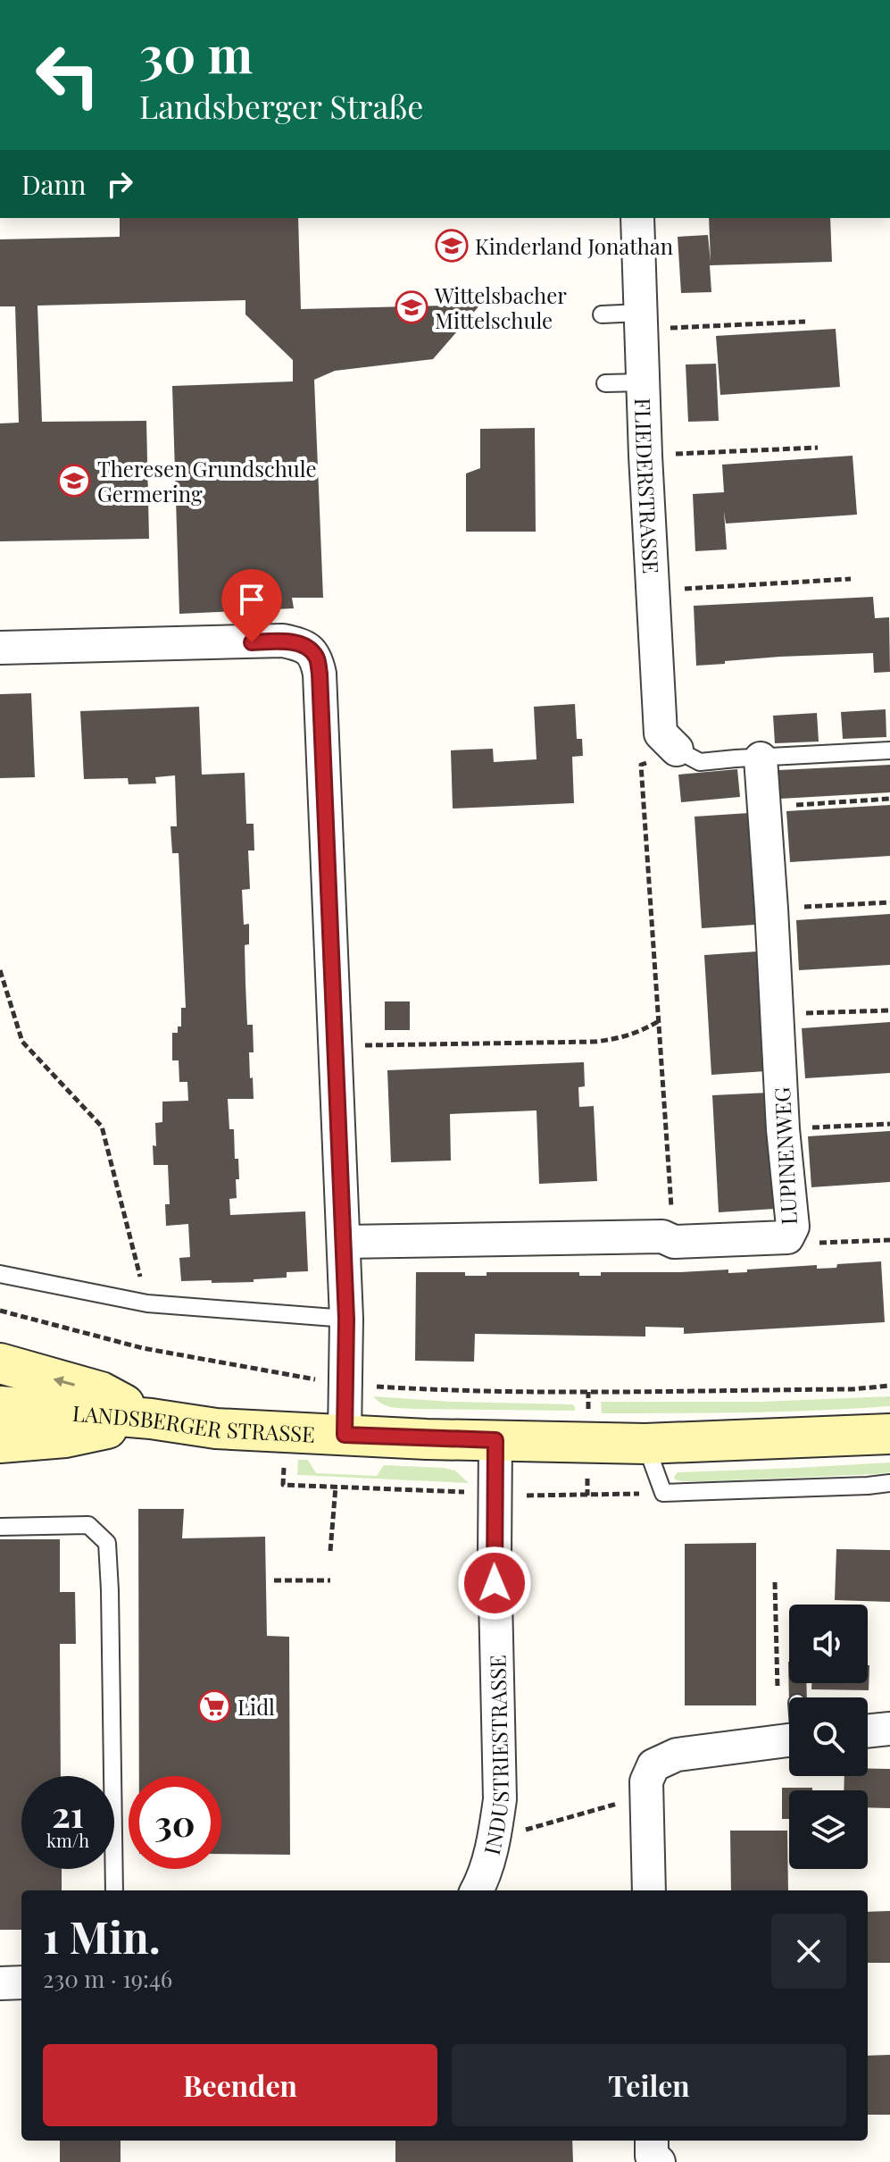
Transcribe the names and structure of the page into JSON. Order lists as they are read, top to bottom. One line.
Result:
{"streets":{"main road":["LANDSBERGER STRASSE"],"street":["FLIEDERSTRASSE","LUPINENWEG","INDUSTRIESTRASSE"]},"crossings":[["LANDSBERGER STRASSE","INDUSTRIESTRASSE"]],"places":{"school or university":["Kinderland Jonathan","Wittelsbacher Mittelschule","Theresen Grundschule Germering"],"supermarket":["Lidl"]},"page":{"turn":["30 m","Landsberger Straße"],"then":"Dann","speed":"21 km/h","limit":"30","heading":["1 Min.","230 m · 19:46"],"buttons":["Beenden","Teilen"]}}
